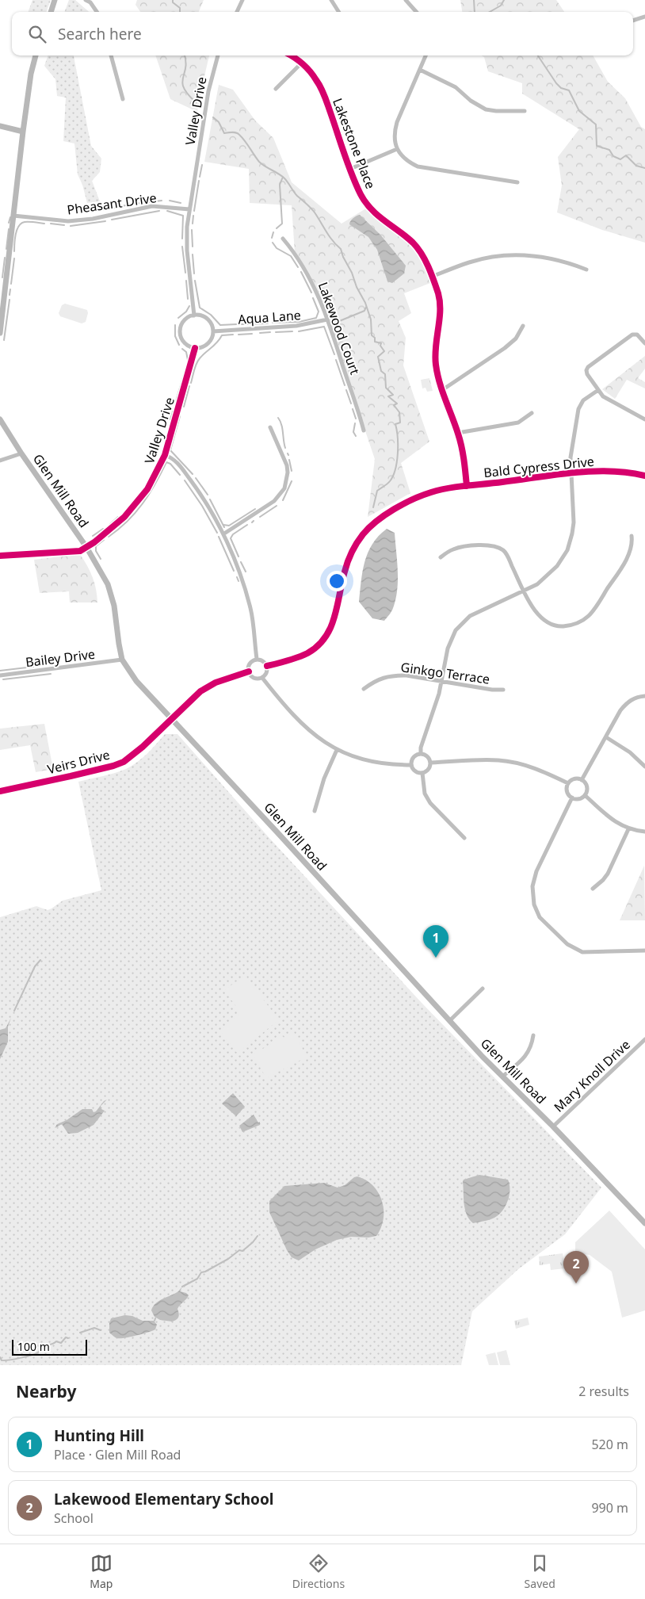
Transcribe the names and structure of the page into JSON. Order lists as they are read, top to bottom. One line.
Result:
{"streets":{"main road":["Glen Mill Road","Veirs Drive"],"street":["Valley Drive","Lakestone Place","Pheasant Drive","Aqua Lane","Lakewood Court","Bald Cypress Drive","Bailey Drive","Ginkgo Terrace","Mary Knoll Drive"]},"crossings":[["Valley Drive","Pheasant Drive"],["Valley Drive","Aqua Lane"],["Valley Drive","Glen Mill Road"],["Lakestone Place","Bald Cypress Drive"],["Aqua Lane","Lakewood Court"],["Glen Mill Road","Bailey Drive"],["Glen Mill Road","Veirs Drive"],["Glen Mill Road","Mary Knoll Drive"]],"scale_bar":"100 m","page":{"search":"Search here","pins":["1","2"],"scale":"100 m","heading":["Nearby","2 results"],"list":[{"mark":"1","name":"Hunting Hill","note":"Place · Glen Mill Road","value":"520 m"},{"mark":"2","name":"Lakewood Elementary School","note":"School","value":"990 m"}],"nav":["Map","Directions","Saved"]}}
